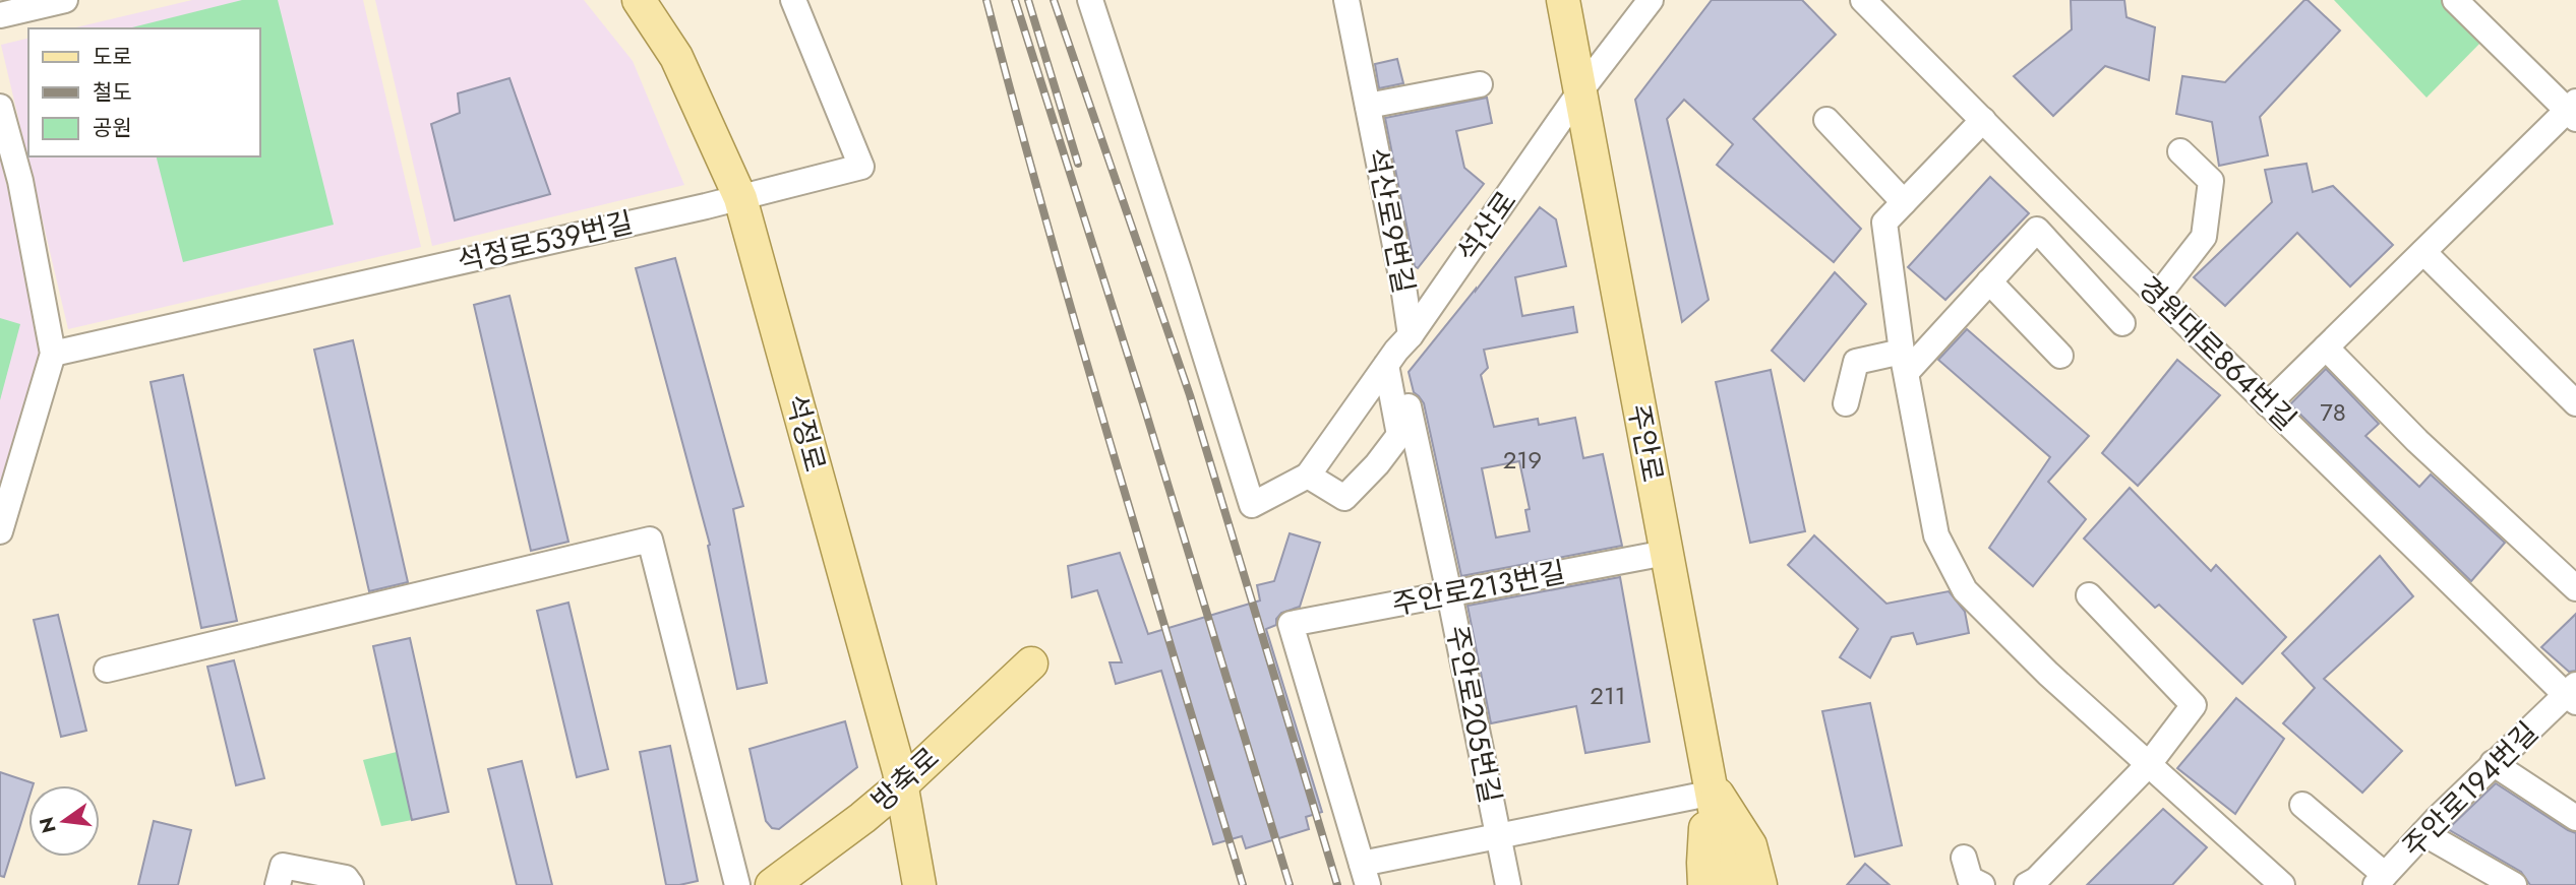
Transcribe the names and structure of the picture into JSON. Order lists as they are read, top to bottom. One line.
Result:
{"streets":{"main road":["석정로","주안로","방축로"],"street":["석산로9번길","석산로","석정로539번길","경원대로864번길","주안로213번길","주안로205번길","주안로194번길"]},"crossings":[["석산로9번길","석산로"],["석산로9번길","주안로205번길"],["석산로","주안로"],["석산로","주안로205번길"],["석정로539번길","석정로"],["경원대로864번길","주안로194번길"],["석정로","방축로"],["주안로","주안로213번길"],["주안로","주안로205번길"],["주안로213번길","주안로205번길"]],"house_numbers":["78","219","211"],"legend":["도로","철도","공원"],"north":"left"}
